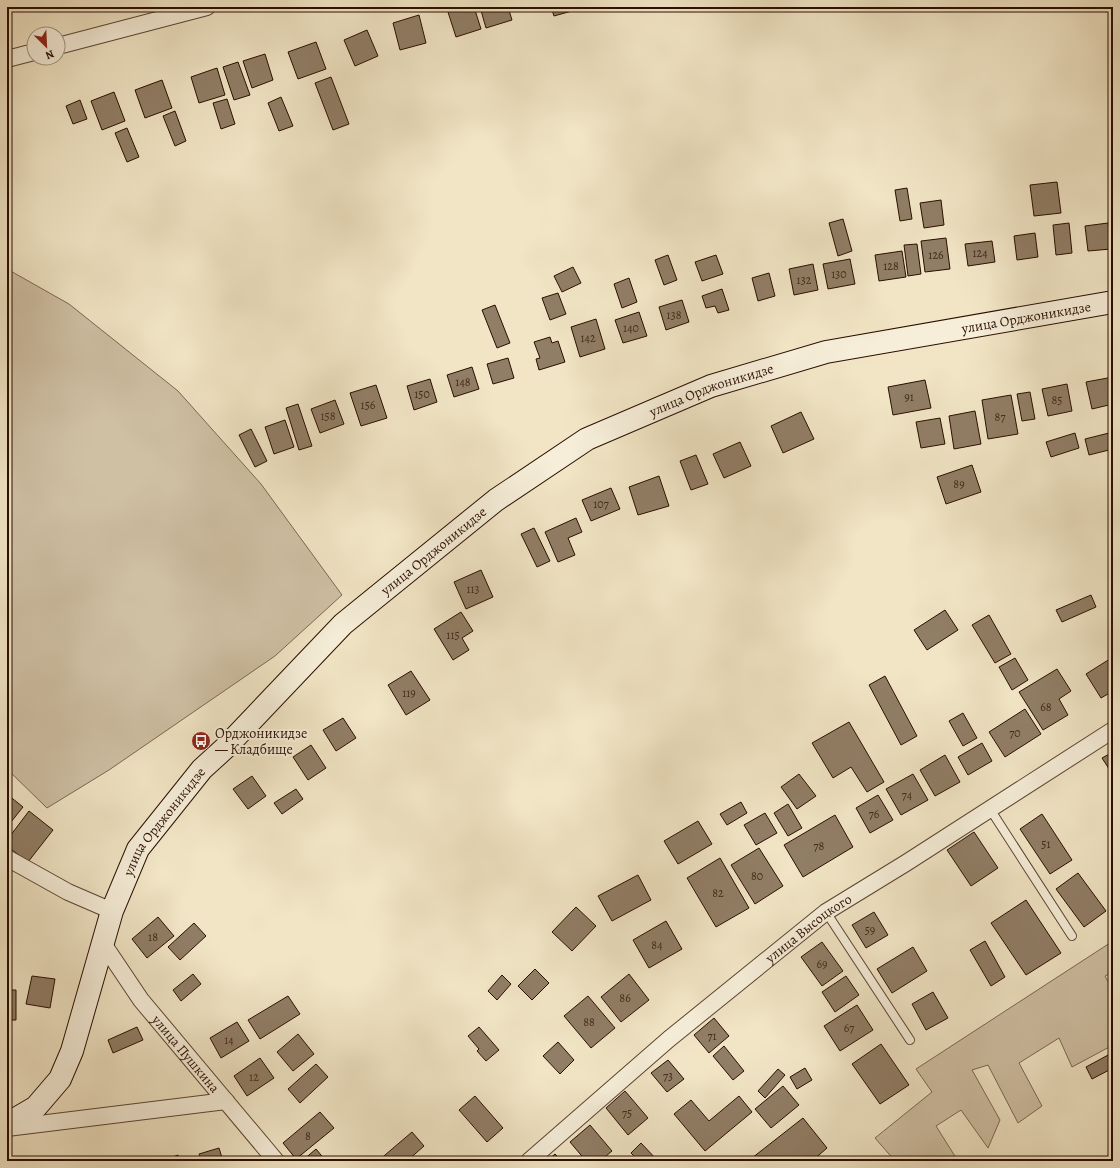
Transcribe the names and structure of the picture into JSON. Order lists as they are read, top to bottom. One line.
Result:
{"streets":{"main road":["улица Орджоникидзе"],"street":["улица Высоцкого","улица Пушкина"]},"crossings":[["улица Орджоникидзе","улица Пушкина"]],"places":{"bus stop":["Орджоникидзе — Кладбище"]},"house_numbers":["124","126","128","130","132","138","140","142","148","150","91","85","156","158","87","89","107","113","115","119","68","70","74","76","51","78","80","82","59","18","84","69","86","88","67","71","14","73","12","75","8"],"north":"bottom right"}
